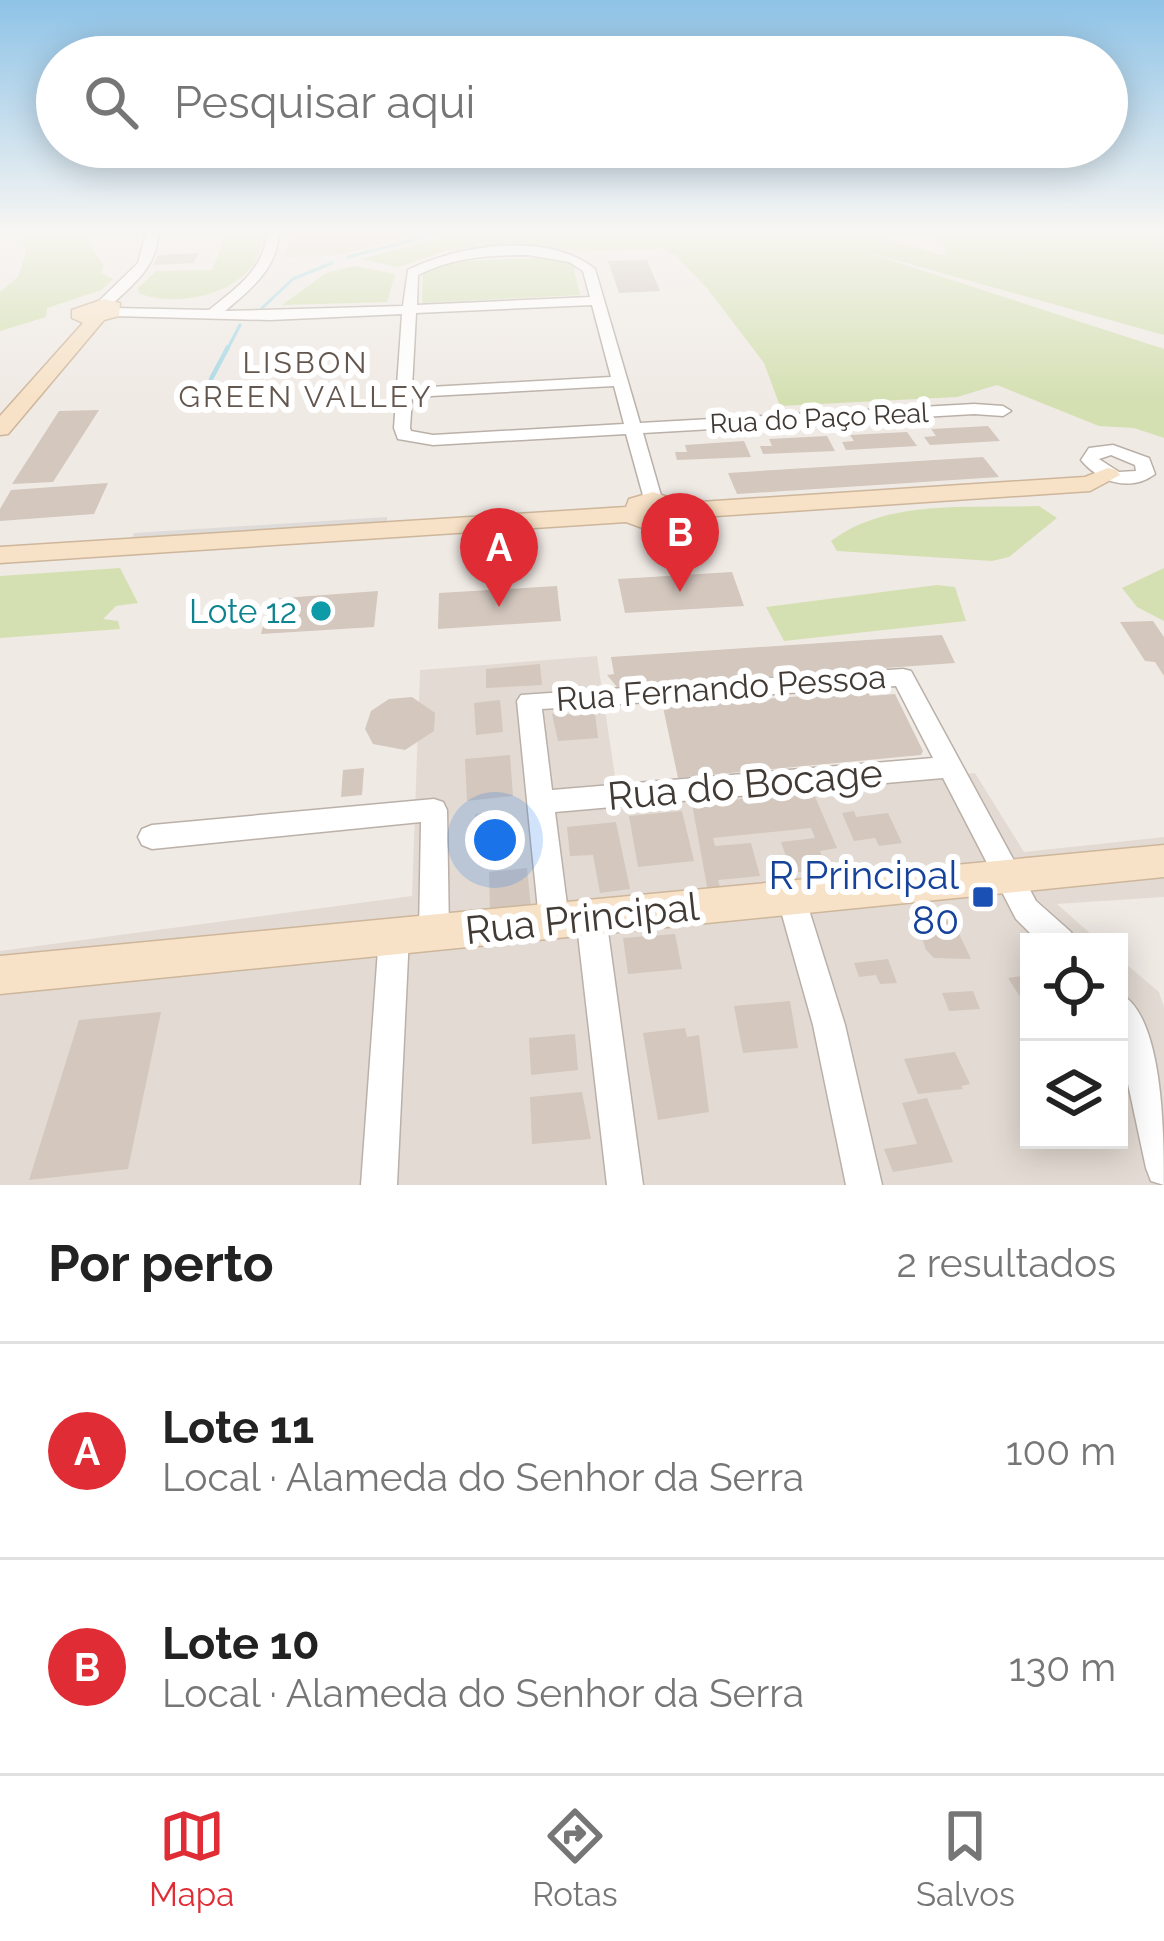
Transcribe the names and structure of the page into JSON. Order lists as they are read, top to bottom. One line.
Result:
{"streets":{"street":["Rua do Paço Real","Rua Fernando Pessoa","Rua do Bocage","Rua Principal"]},"crossings":[["Rua Fernando Pessoa","Rua do Bocage"],["Rua Fernando Pessoa","Rua Principal"]],"districts":["LISBON GREEN VALLEY"],"places":{"other":["Lote 12"],"transit":["R Principal 80"]},"page":{"search":"Pesquisar aqui","pins":["B","A"],"heading":["Por perto","2 resultados"],"list":[{"mark":"A","name":"Lote 11","note":"Local · Alameda do Senhor da Serra","value":"100 m"},{"mark":"B","name":"Lote 10","note":"Local · Alameda do Senhor da Serra","value":"130 m"}],"nav":["Mapa","Rotas","Salvos"]}}
